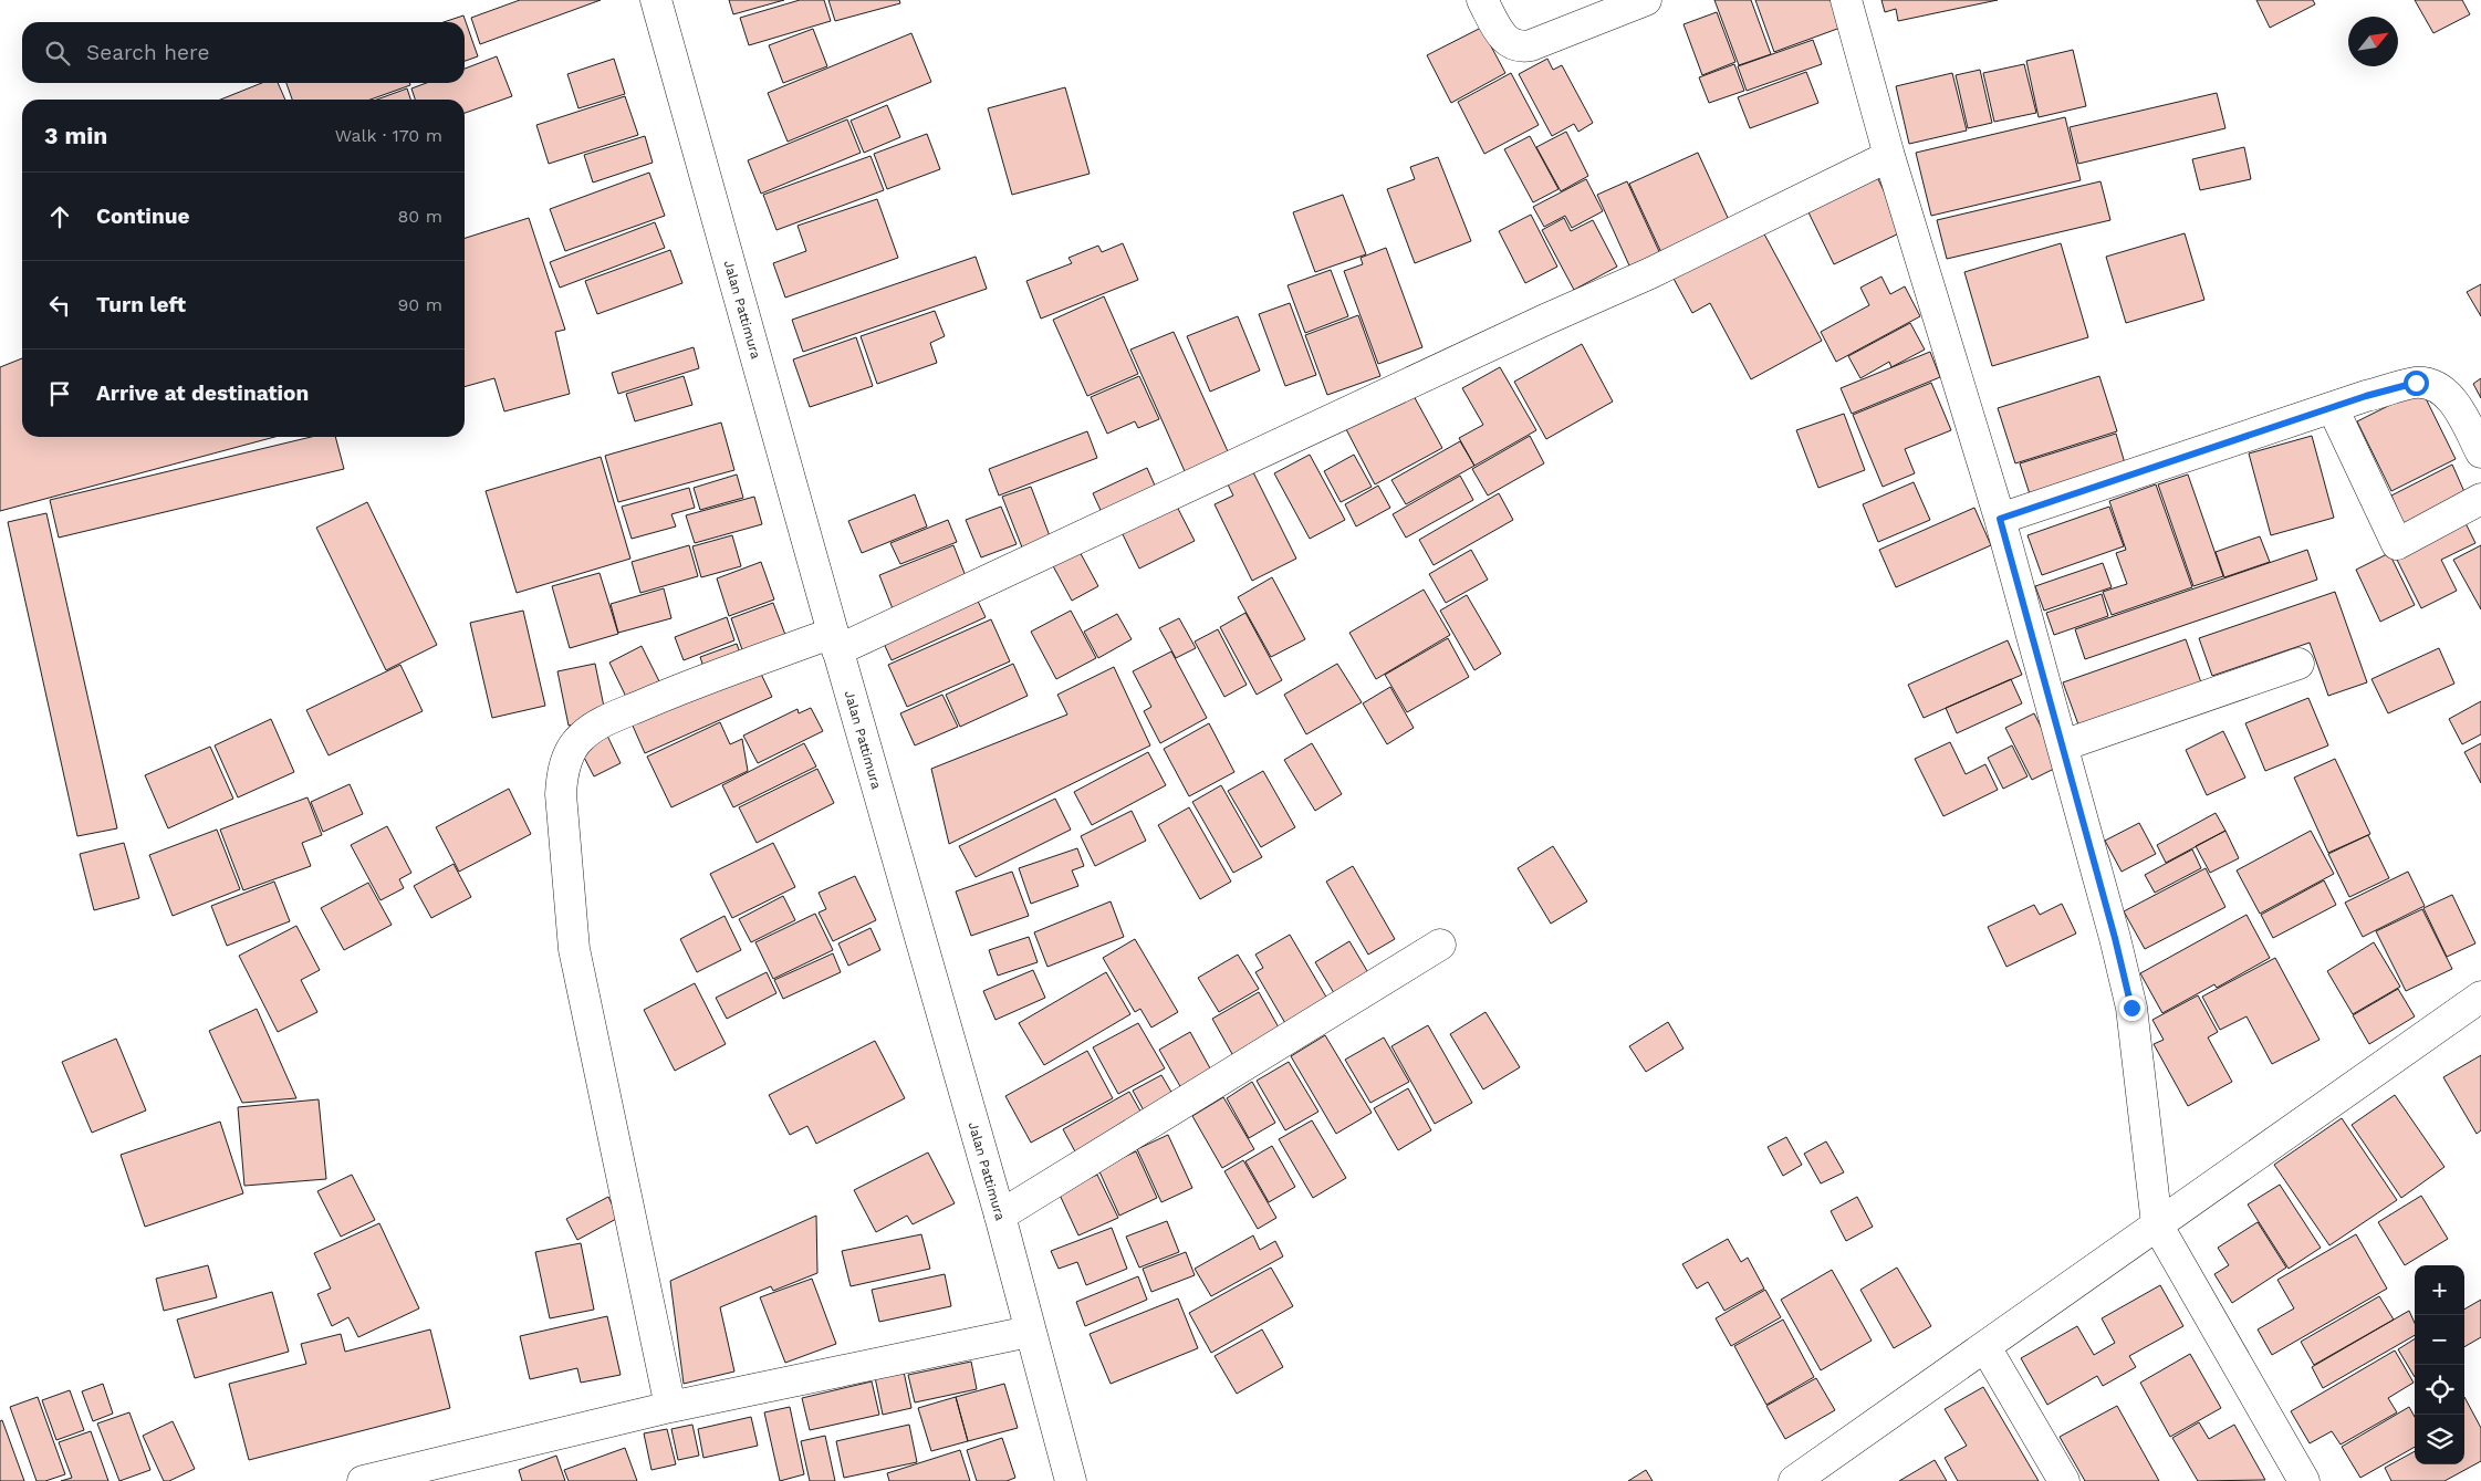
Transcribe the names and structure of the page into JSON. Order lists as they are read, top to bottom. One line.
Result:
{"streets":{"main road":["Jalan Pattimura"]},"north":"top right","page":{"search":"Search here","heading":["3 min","Walk · 170 m"],"list":[["Continue","80 m"],["Turn left","90 m"],"Arrive at destination"],"map_buttons":["+","−"]}}
